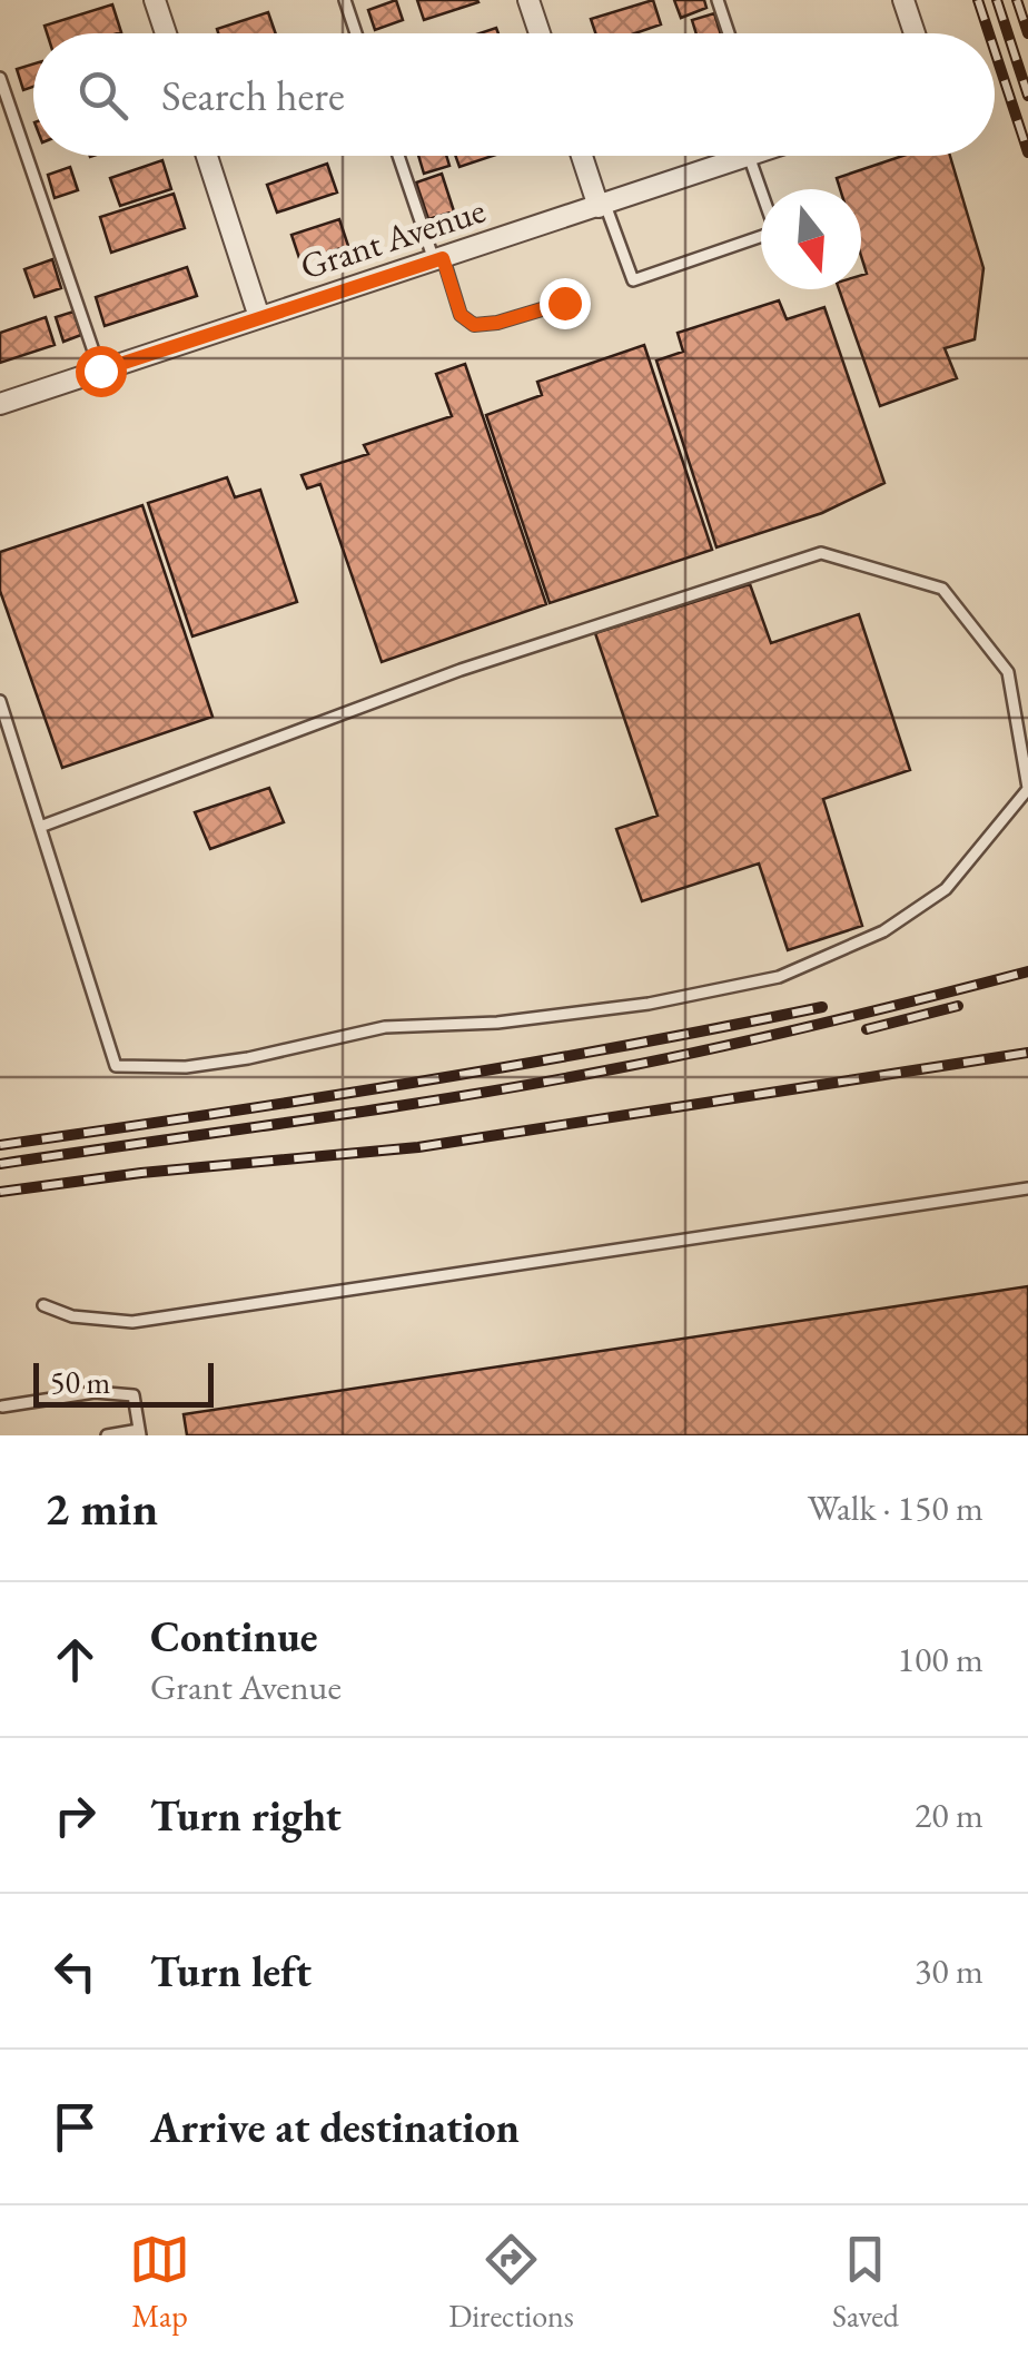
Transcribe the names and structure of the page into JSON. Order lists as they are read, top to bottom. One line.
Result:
{"streets":{"street":["Grant Avenue"]},"scale_bar":"50 m","north":"bottom","page":{"search":"Search here","scale":"50 m","heading":["2 min","Walk · 150 m"],"list":[["Continue","Grant Avenue","100 m"],["Turn right","20 m"],["Turn left","30 m"],"Arrive at destination"],"nav":["Map","Directions","Saved"]}}
